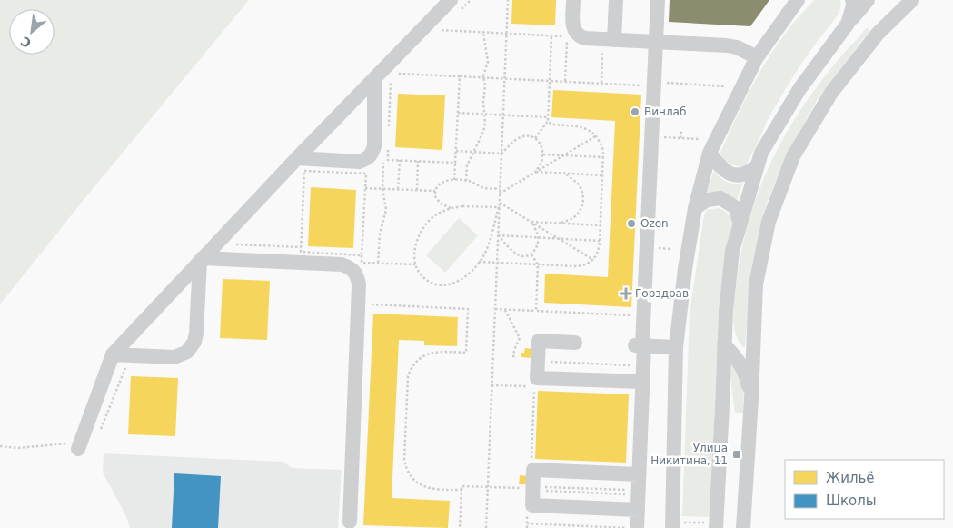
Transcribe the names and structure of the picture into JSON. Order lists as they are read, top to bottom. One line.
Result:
{"places":{"other":["Винлаб","Ozon"],"health":["Горздрав"],"transit":["Улица Никитина, 11"]},"legend":["Жильё","Школы"],"north":"bottom left"}
